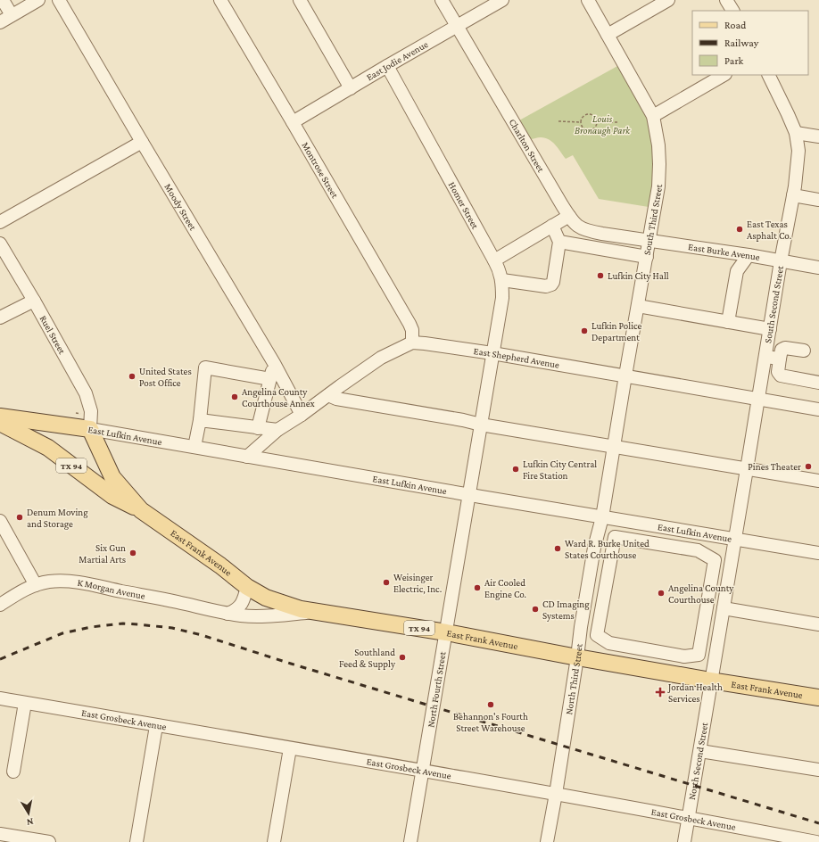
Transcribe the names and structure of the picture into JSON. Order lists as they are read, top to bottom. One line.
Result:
{"streets":{"main road":["East Lufkin Avenue","TX 94","East Frank Avenue"],"street":["East Jodie Avenue","Charlton Street","Montrose Street","Homer Street","Moody Street","South Third Street","East Burke Avenue","South Second Street","Ruel Street","East Shepherd Avenue","K Morgan Avenue","North Third Street","North Fourth Street","East Grosbeck Avenue","North Second Street"]},"crossings":[["East Jodie Avenue","Charlton Street"],["East Jodie Avenue","Montrose Street"],["East Jodie Avenue","Homer Street"],["Charlton Street","South Third Street"],["Charlton Street","East Burke Avenue"],["Montrose Street","East Shepherd Avenue"],["Homer Street","East Shepherd Avenue"],["Homer Street","North Fourth Street"],["South Third Street","East Burke Avenue"],["South Third Street","East Shepherd Avenue"],["South Third Street","East Lufkin Avenue"],["South Third Street","North Third Street"],["East Burke Avenue","South Second Street"],["South Second Street","East Shepherd Avenue"],["South Second Street","East Lufkin Avenue"],["South Second Street","North Second Street"],["Ruel Street","East Lufkin Avenue"],["Ruel Street","East Frank Avenue"],["East Lufkin Avenue","East Frank Avenue"],["East Lufkin Avenue","North Third Street"],["East Lufkin Avenue","North Fourth Street"],["TX 94","East Frank Avenue"],["East Frank Avenue","K Morgan Avenue"],["East Frank Avenue","North Third Street"],["East Frank Avenue","North Fourth Street"],["East Frank Avenue","North Second Street"],["North Third Street","East Grosbeck Avenue"],["North Fourth Street","East Grosbeck Avenue"],["East Grosbeck Avenue","North Second Street"]],"parks":["Louis Bronaugh Park"],"places":{"other":["East Texas Asphalt Co.","Lufkin City Hall","Lufkin Police Department","United States Post Office","Angelina County Courthouse Annex","Pines Theater","Lufkin City Central Fire Station","Denum Moving and Storage","Ward R. Burke United States Courthouse","Six Gun Martial Arts","Weisinger Electric, Inc.","Air Cooled Engine Co.","Angelina County Courthouse","CD Imaging Systems","Southland Feed & Supply","Behannon's Fourth Street Warehouse"],"health":["Jordan Health Services"]},"legend":["Road","Railway","Park"],"north":"bottom"}
